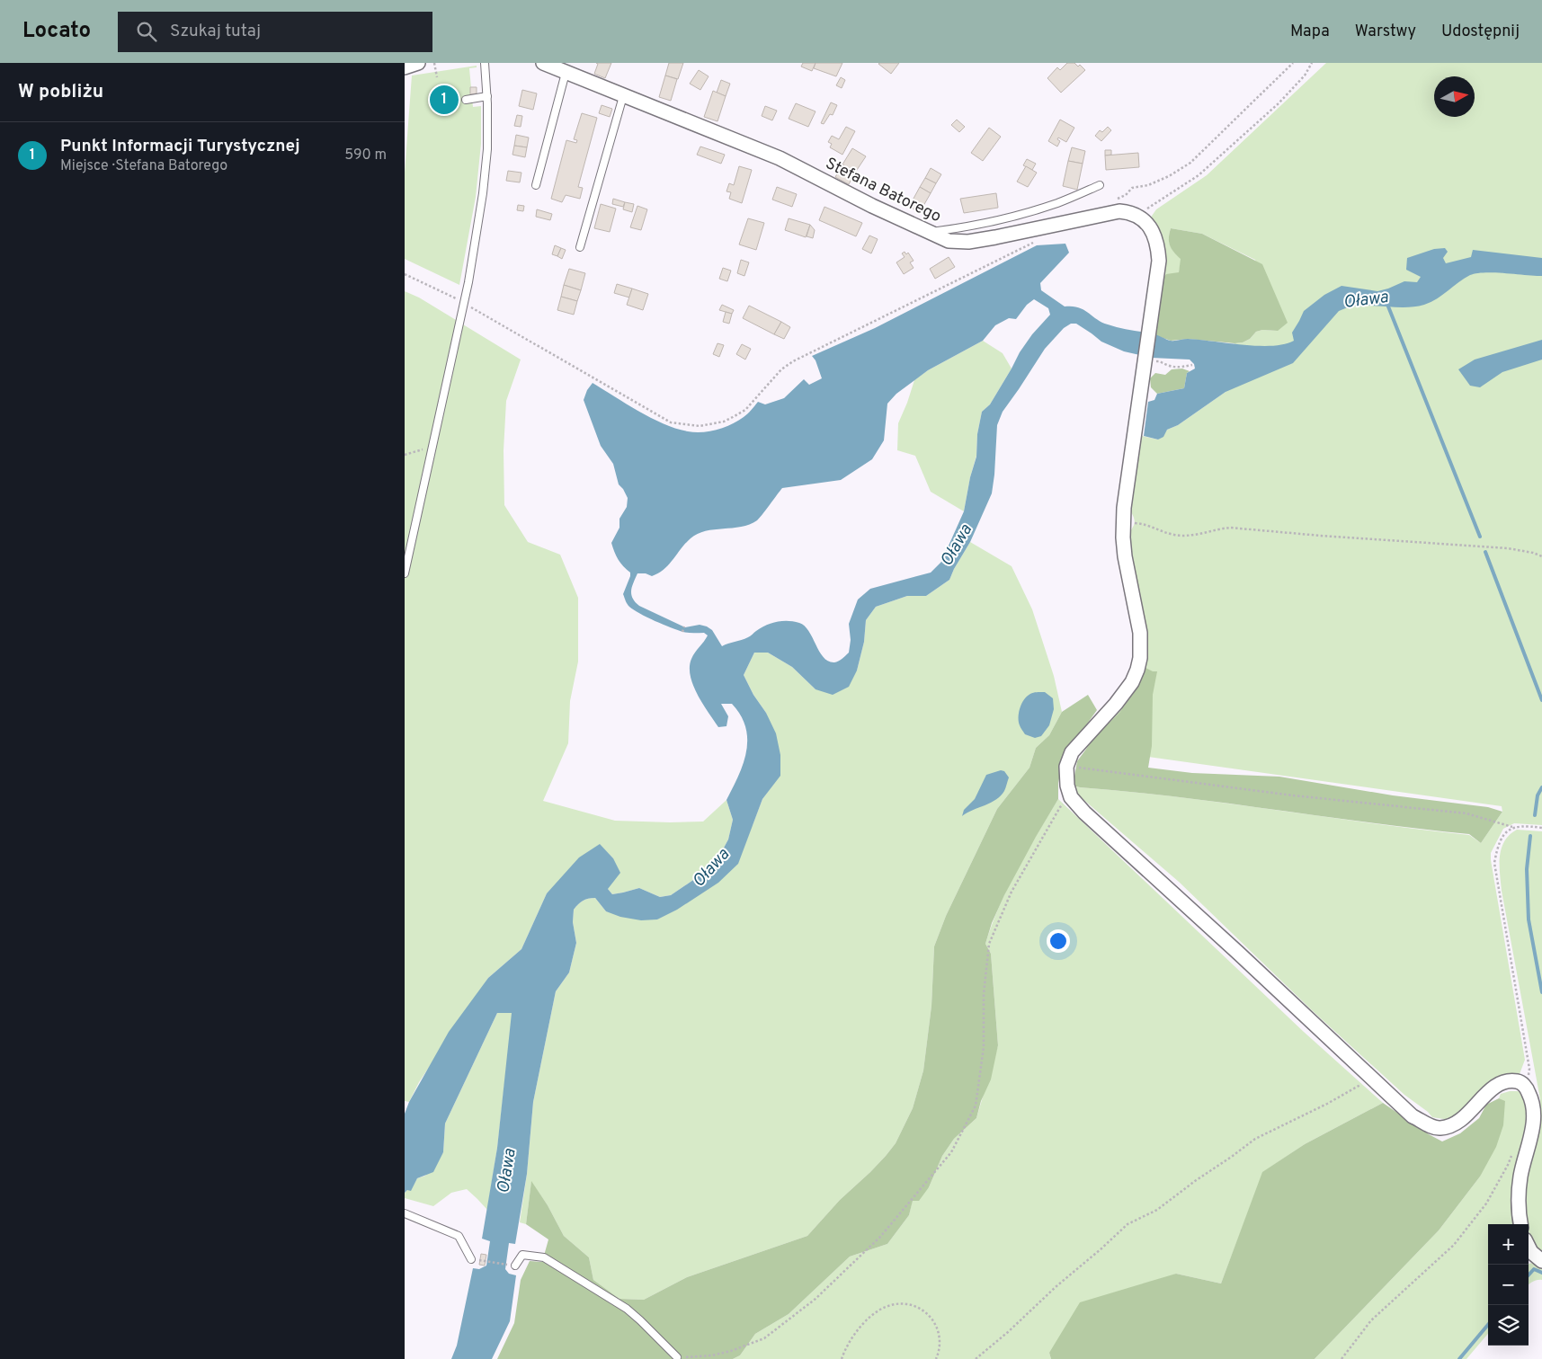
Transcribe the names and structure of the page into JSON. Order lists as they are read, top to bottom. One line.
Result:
{"streets":{"street":["Stefana Batorego"]},"water":["Oława"],"north":"right","page":{"header":"Locato","search":"Szukaj tutaj","nav":["Mapa","Warstwy","Udostępnij"],"heading":"W pobliżu","pins":"1","list":[{"mark":"1","name":"Punkt Informacji Turystycznej","note":"Miejsce · Stefana Batorego","value":"590 m"}],"map_buttons":["+","−"]}}
